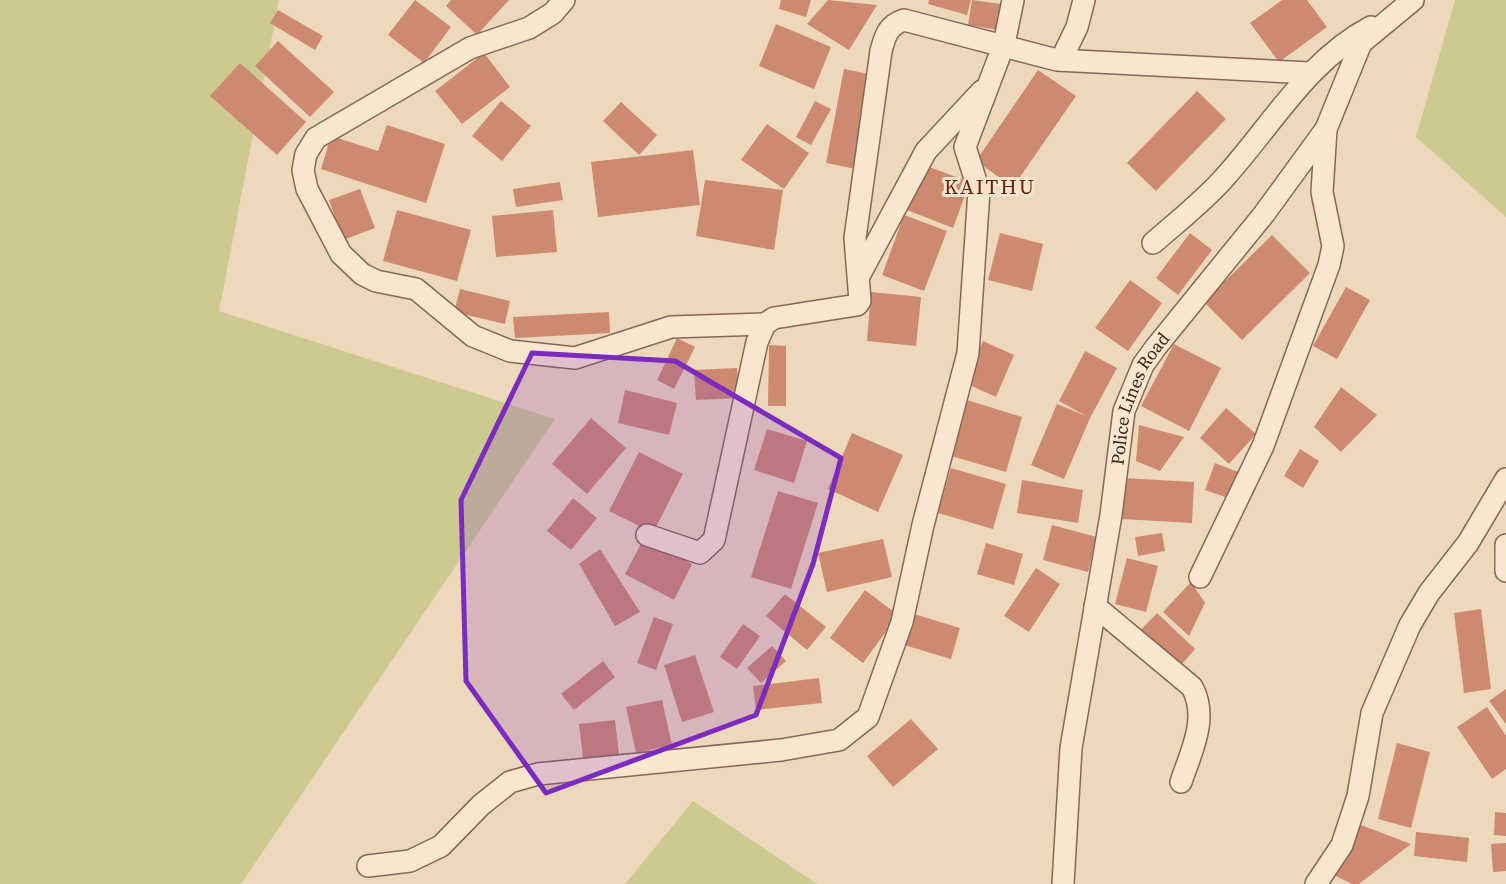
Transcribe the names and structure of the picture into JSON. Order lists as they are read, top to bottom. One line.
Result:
{"streets":{"street":["Police Lines Road"]},"districts":["KAITHU"]}
